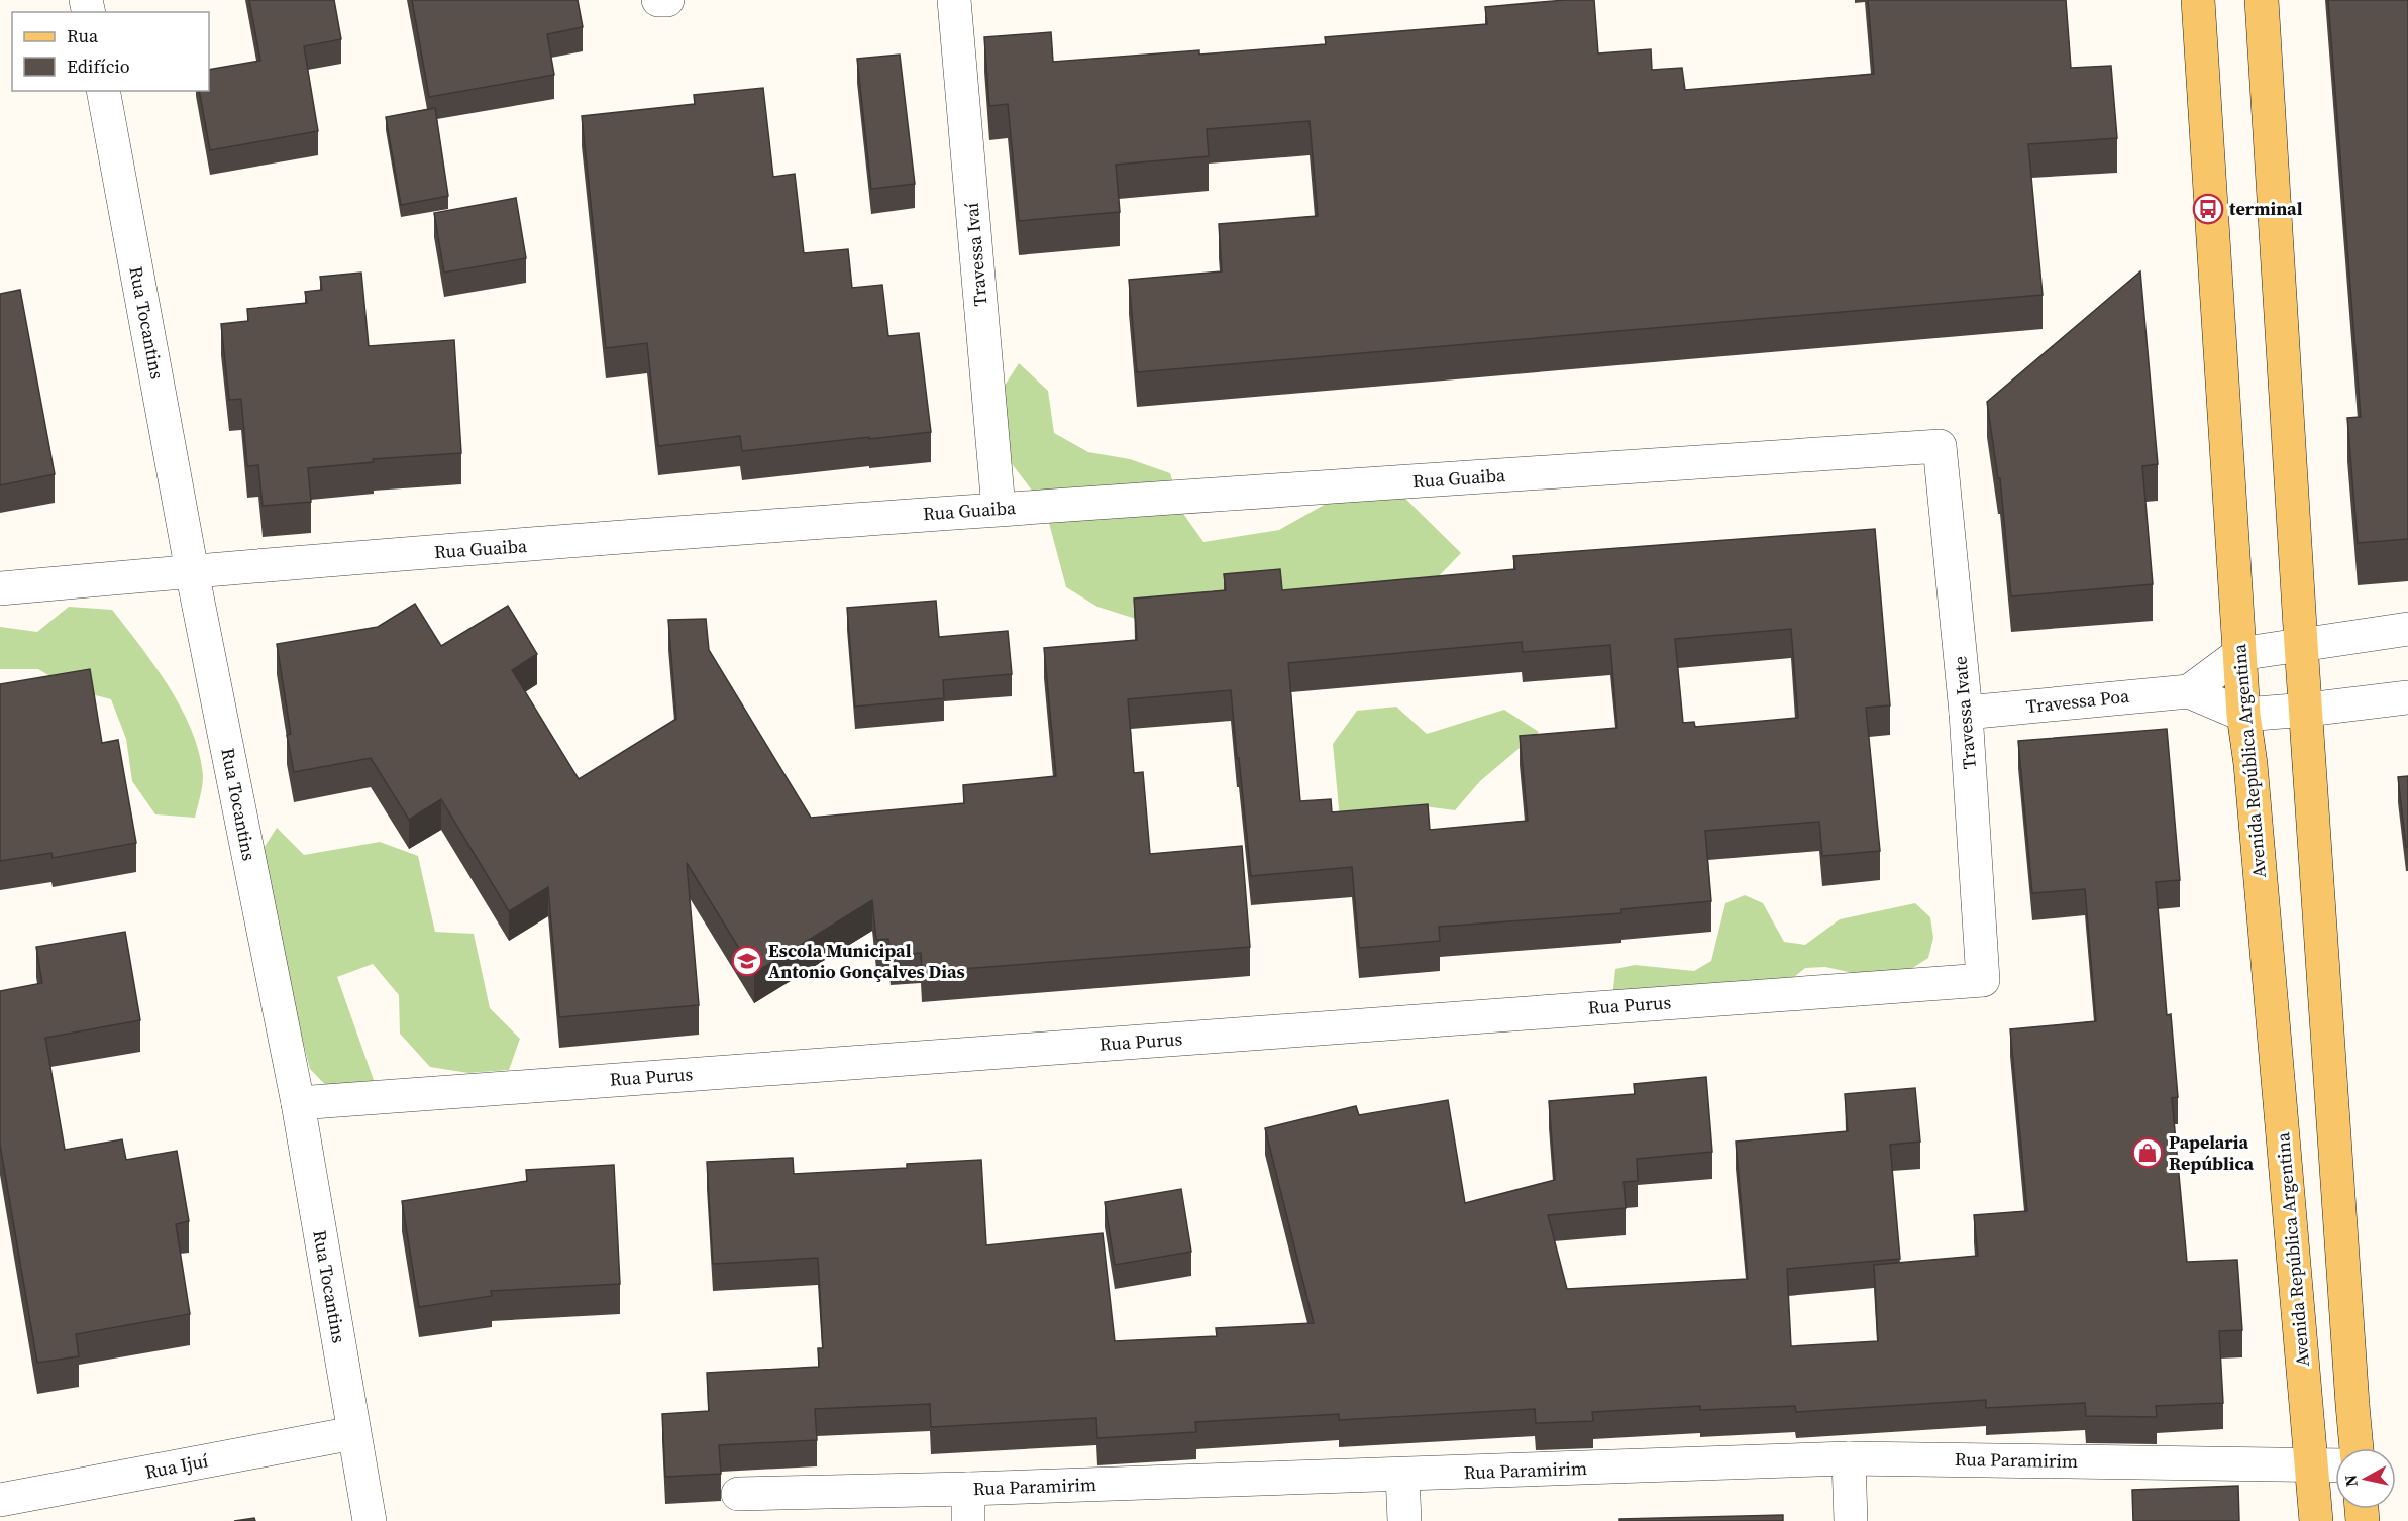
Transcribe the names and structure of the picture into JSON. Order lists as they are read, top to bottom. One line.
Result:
{"streets":{"main road":["Avenida República Argentina"],"street":["Travessa Ivaí","Rua Tocantins","Rua Guaiba","Travessa Poa","Travessa Ivate","Rua Purus","Rua Paramirim","Rua Ijuí"]},"crossings":[["Travessa Ivaí","Rua Guaiba"],["Rua Tocantins","Rua Guaiba"],["Rua Tocantins","Rua Purus"],["Rua Tocantins","Rua Ijuí"],["Rua Guaiba","Travessa Ivate"],["Travessa Poa","Travessa Ivate"],["Travessa Poa","Avenida República Argentina"],["Travessa Ivate","Rua Purus"],["Avenida República Argentina","Rua Paramirim"]],"places":{"bus stop":["terminal"],"school or university":["Escola Municipal Antonio Gonçalves Dias"],"shop":["Papelaria República"]},"legend":["Rua","Edifício"],"north":"left"}
